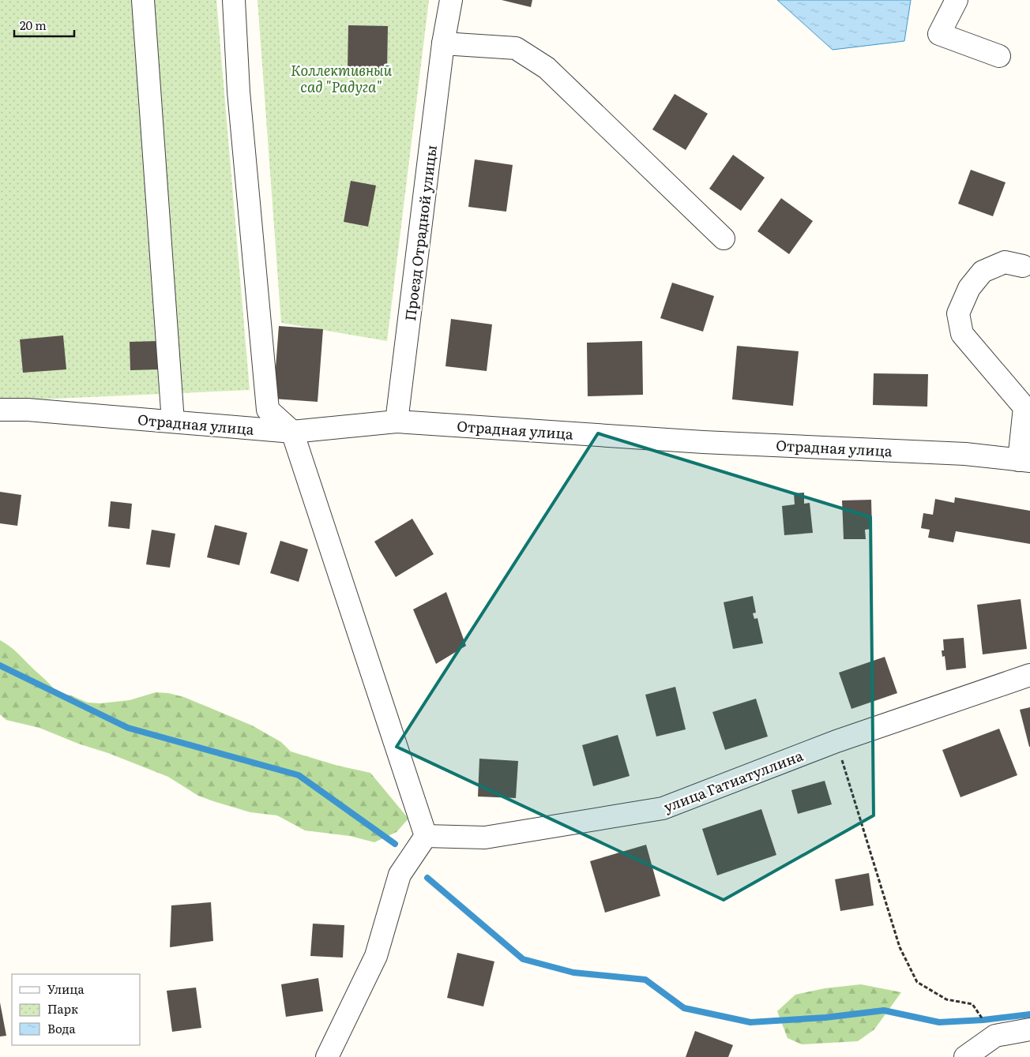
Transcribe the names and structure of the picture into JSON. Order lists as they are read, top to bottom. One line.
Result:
{"streets":{"street":["Проезд Отрадной улицы","Отрадная улица","улица Гатиатуллина"]},"crossings":[["Проезд Отрадной улицы","Отрадная улица"]],"parks":["Коллективный сад \"Радуга\""],"legend":["Улица","Парк","Вода"],"scale_bar":"20 m"}
